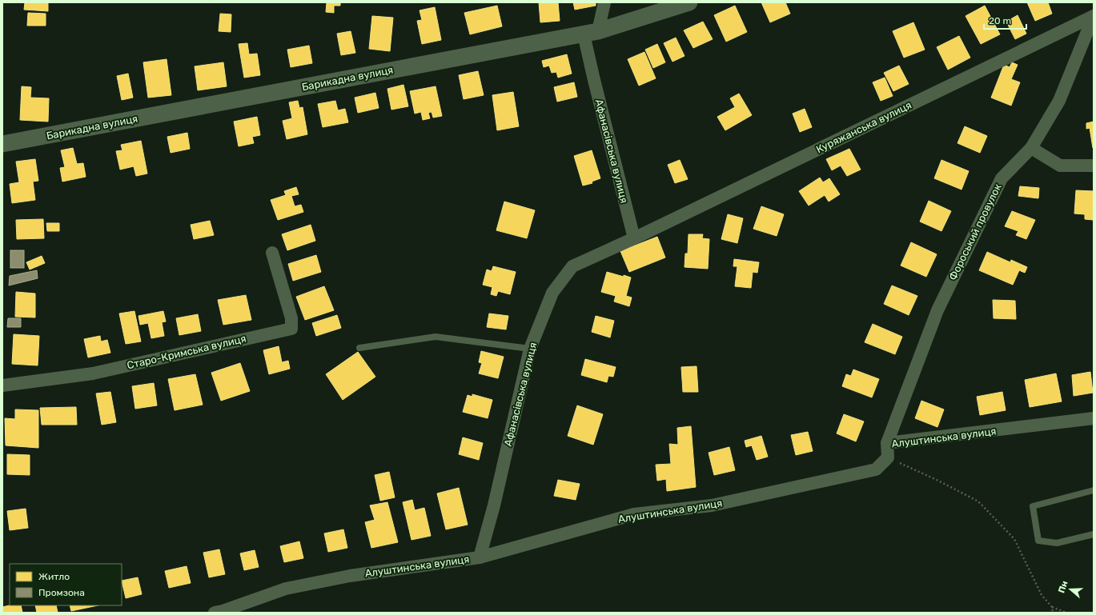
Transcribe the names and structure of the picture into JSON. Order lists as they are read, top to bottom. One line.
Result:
{"streets":{"street":["Барикадна вулиця","Куряжанська вулиця","Афанасівська вулиця","Фороський провулок","Старо-Кримська вулиця","Алуштинська вулиця"]},"crossings":[["Барикадна вулиця","Афанасівська вулиця"],["Куряжанська вулиця","Афанасівська вулиця"],["Куряжанська вулиця","Фороський провулок"],["Афанасівська вулиця","Алуштинська вулиця"],["Фороський провулок","Алуштинська вулиця"]],"legend":["Житло","Промзона"],"scale_bar":"20 m","north":"left"}
